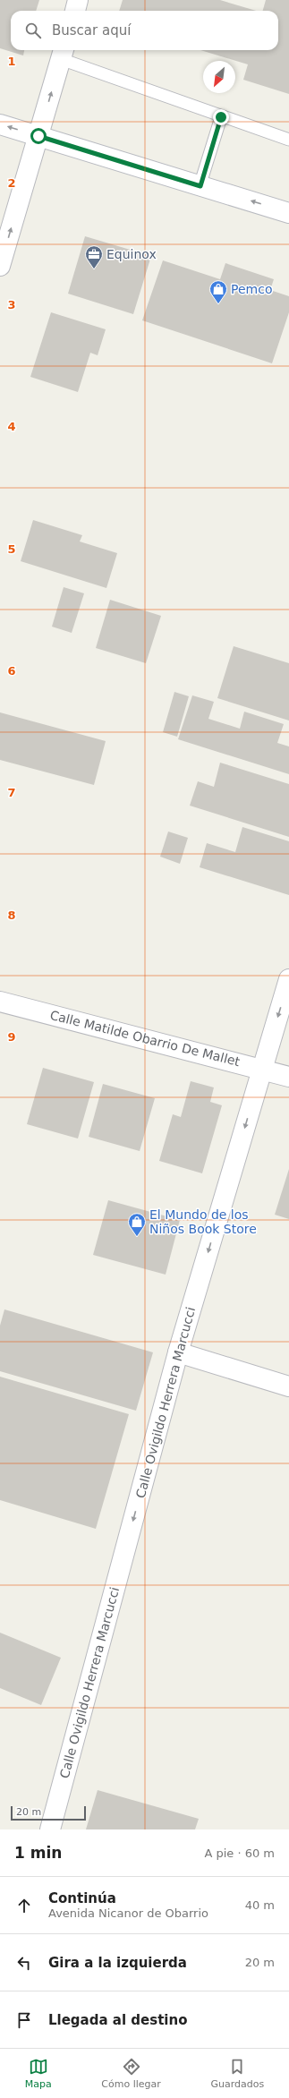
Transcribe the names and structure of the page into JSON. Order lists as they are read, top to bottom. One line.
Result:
{"streets":{"street":["Calle Matilde Obarrio De Mallet","Calle Ovigildo Herrera Marcucci"]},"crossings":[["Calle Matilde Obarrio De Mallet","Calle Ovigildo Herrera Marcucci"]],"one_way":["Calle Ovigildo Herrera Marcucci"],"places":{"office":["Equinox"],"shop":["Pemco","El Mundo de los Niños Book Store"]},"scale_bar":"20 m","north":"bottom left","page":{"search":"Buscar aquí","scale":"20 m","heading":["1 min","A pie · 60 m"],"list":[["Continúa","Avenida Nicanor de Obarrio","40 m"],["Gira a la izquierda","20 m"],"Llegada al destino"],"nav":["Mapa","Cómo llegar","Guardados"]},"grid":{"rows":["1","2","3","4","5","6","7","8","9"]}}
